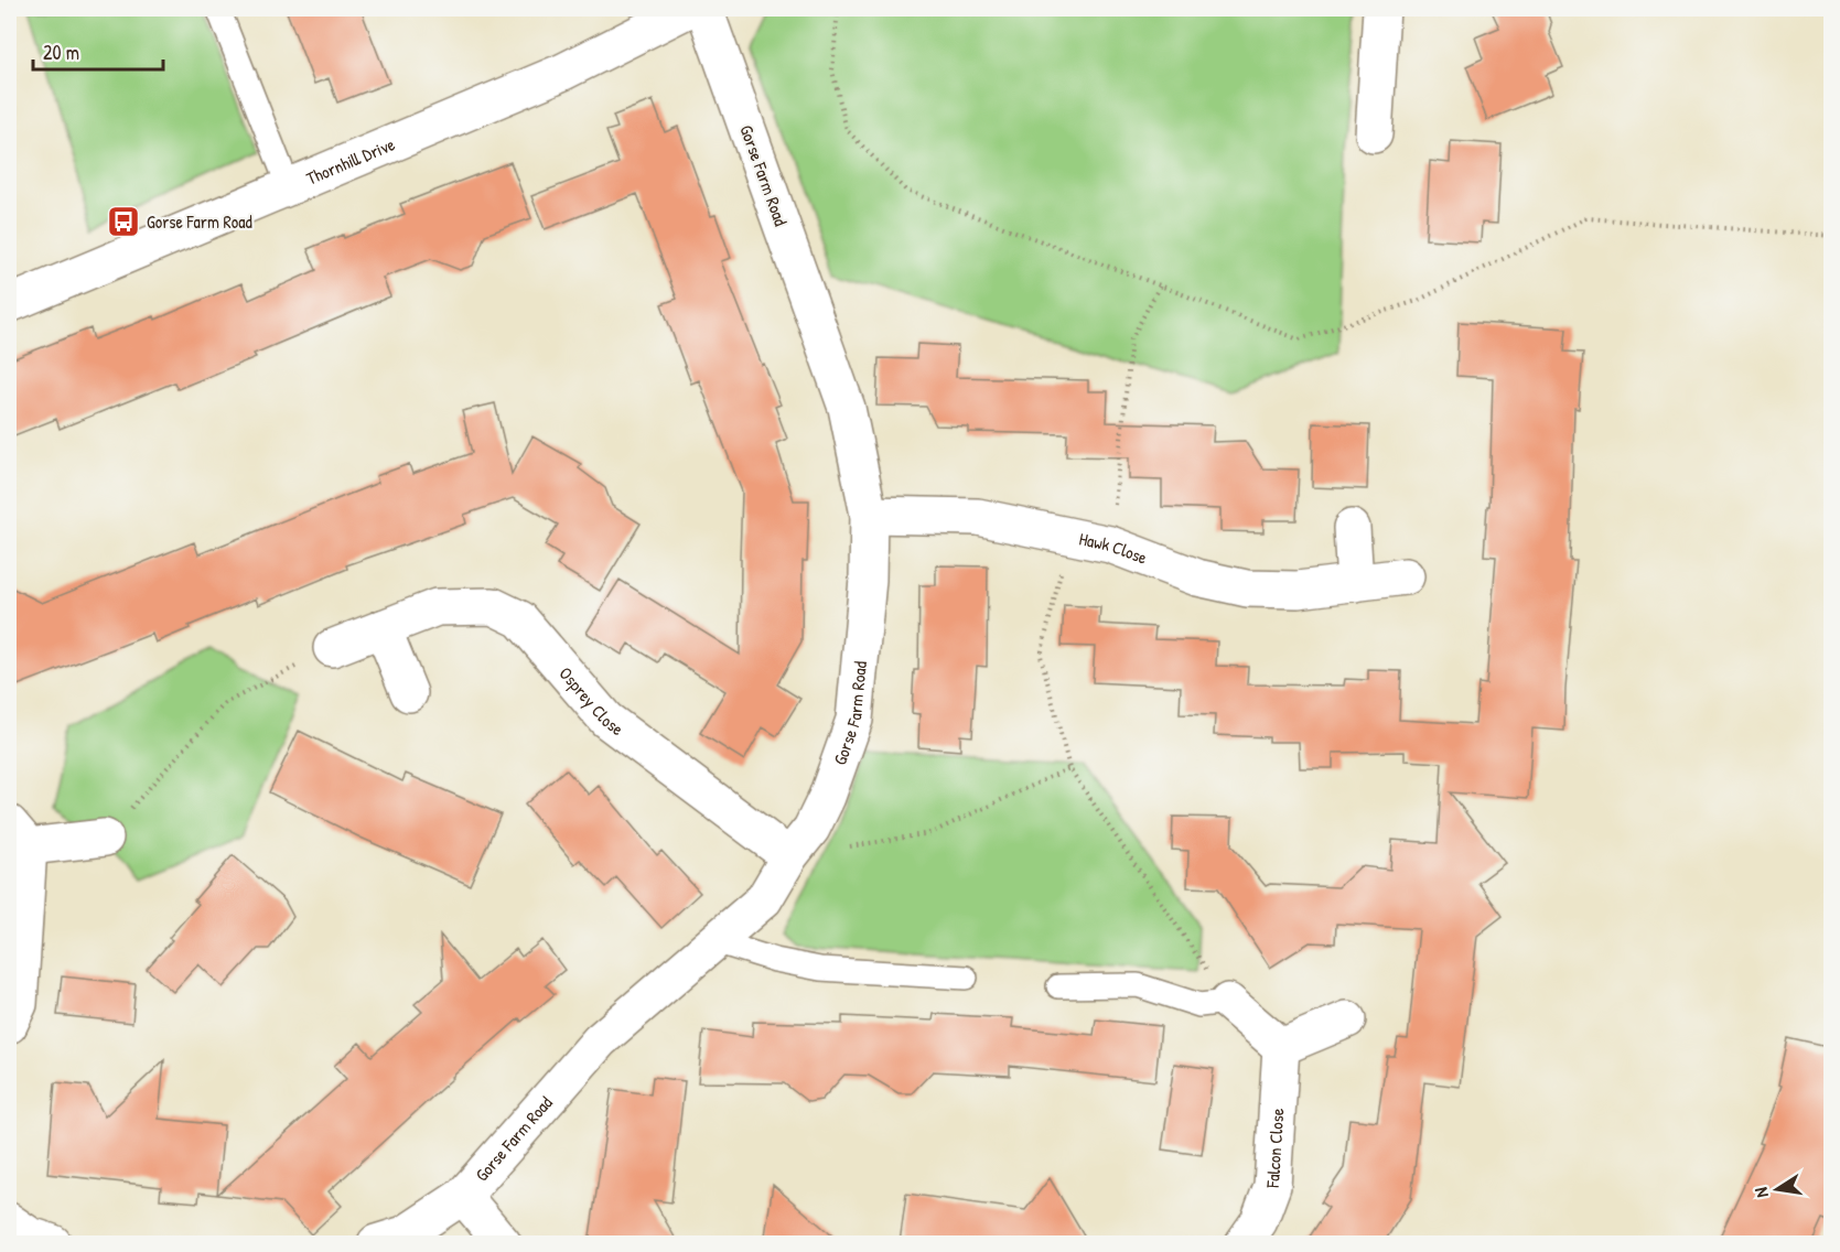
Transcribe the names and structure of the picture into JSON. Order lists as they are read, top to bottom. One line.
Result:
{"streets":{"street":["Thornhill Drive","Gorse Farm Road","Hawk Close","Osprey Close","Falcon Close"]},"crossings":[["Gorse Farm Road","Hawk Close"],["Gorse Farm Road","Osprey Close"]],"places":{"bus stop":["Gorse Farm Road"]},"scale_bar":"20 m","north":"left"}
